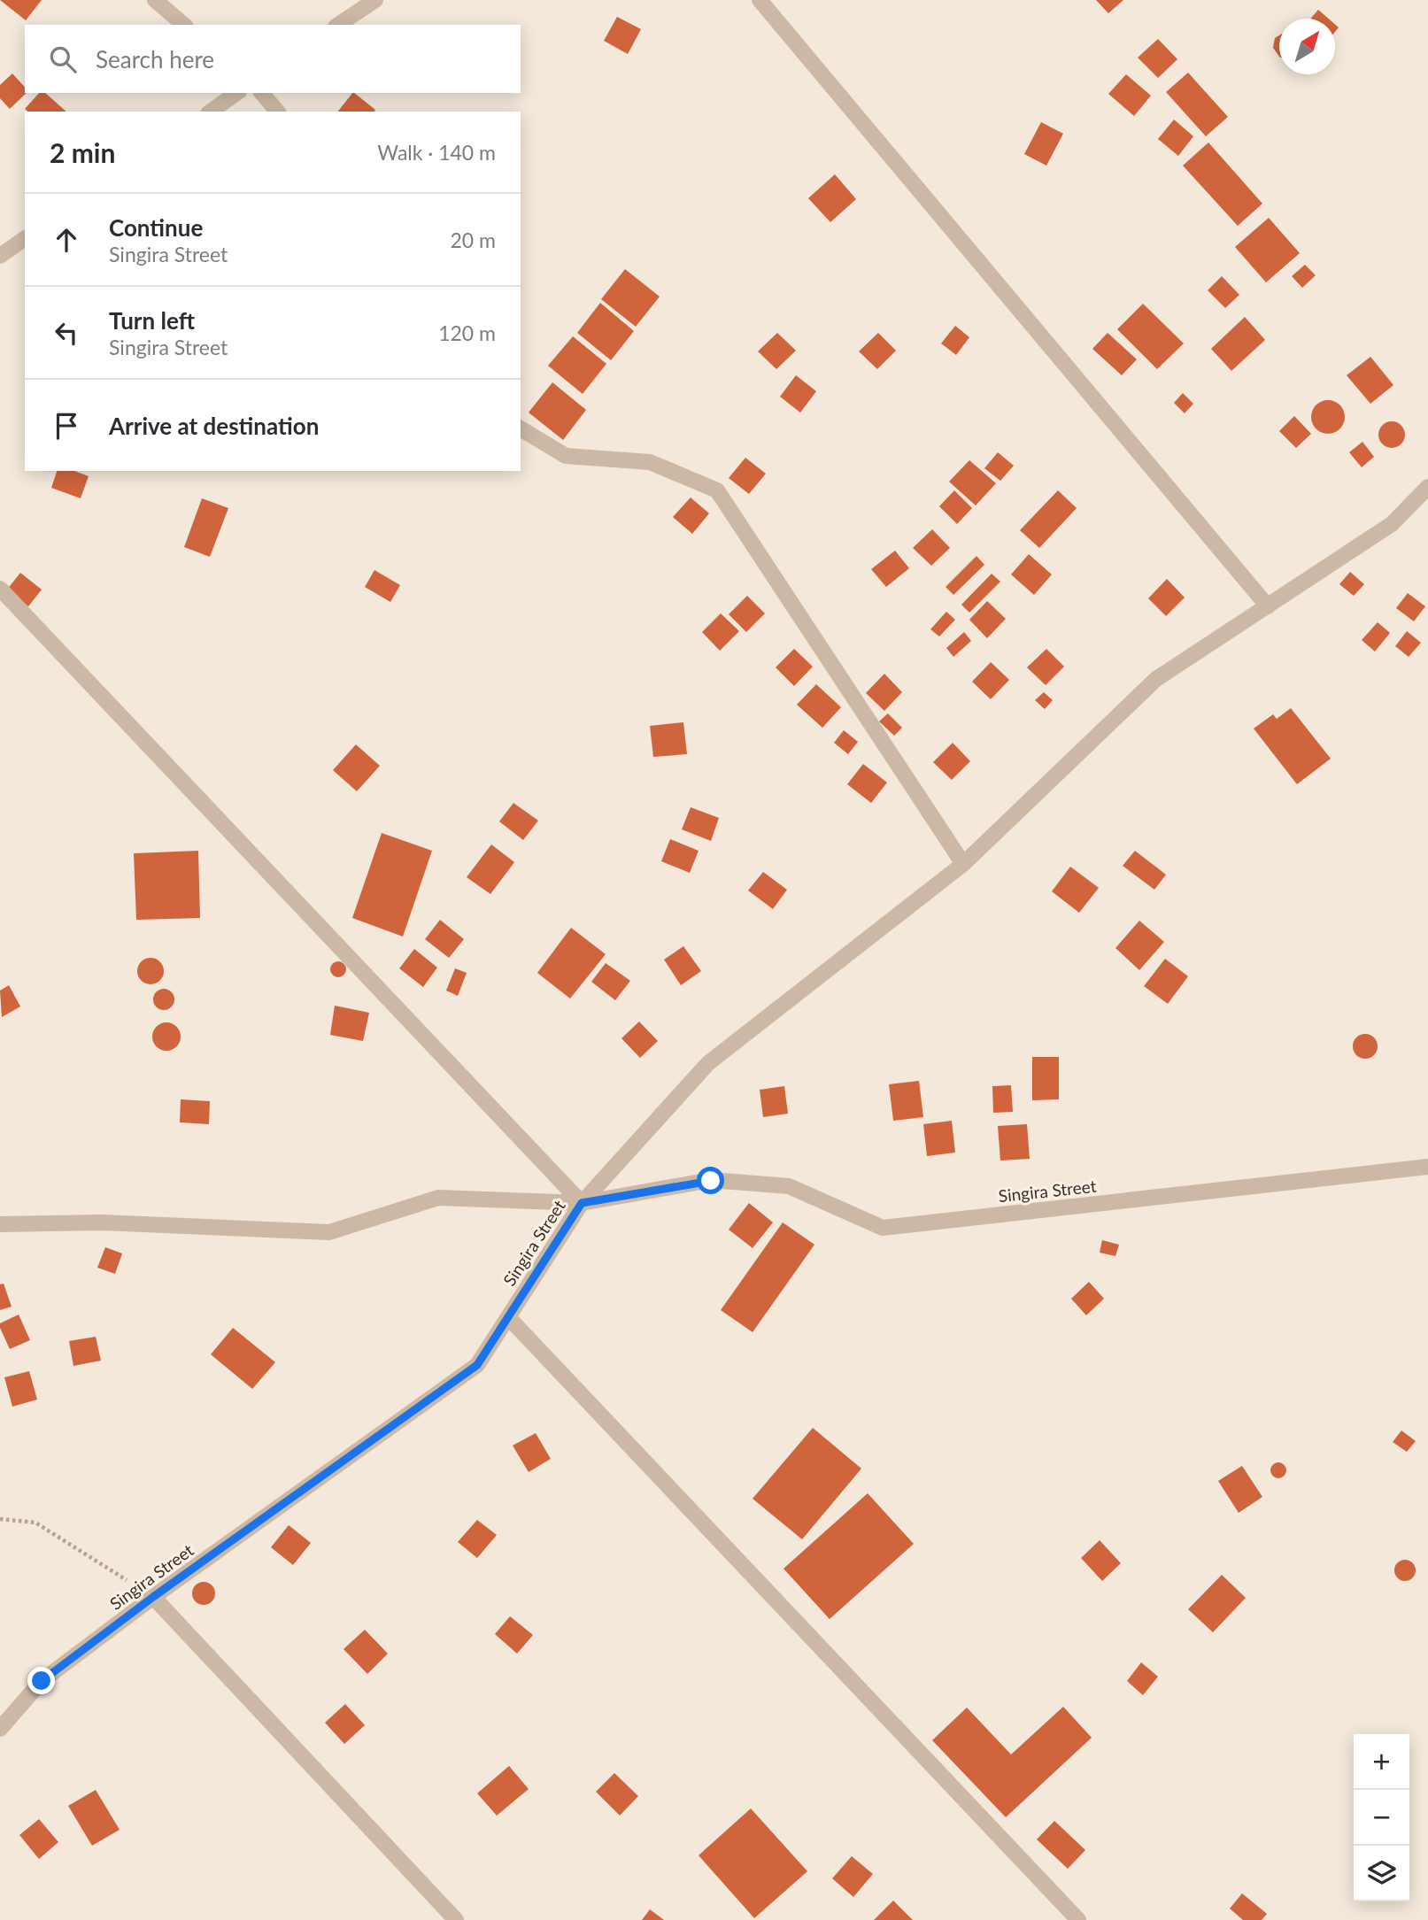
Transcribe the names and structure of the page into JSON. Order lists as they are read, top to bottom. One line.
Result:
{"streets":{"street":["Singira Street"]},"north":"top right","page":{"search":"Search here","heading":["2 min","Walk · 140 m"],"list":[["Continue","Singira Street","20 m"],["Turn left","Singira Street","120 m"],"Arrive at destination"],"map_buttons":["+","−"]}}
